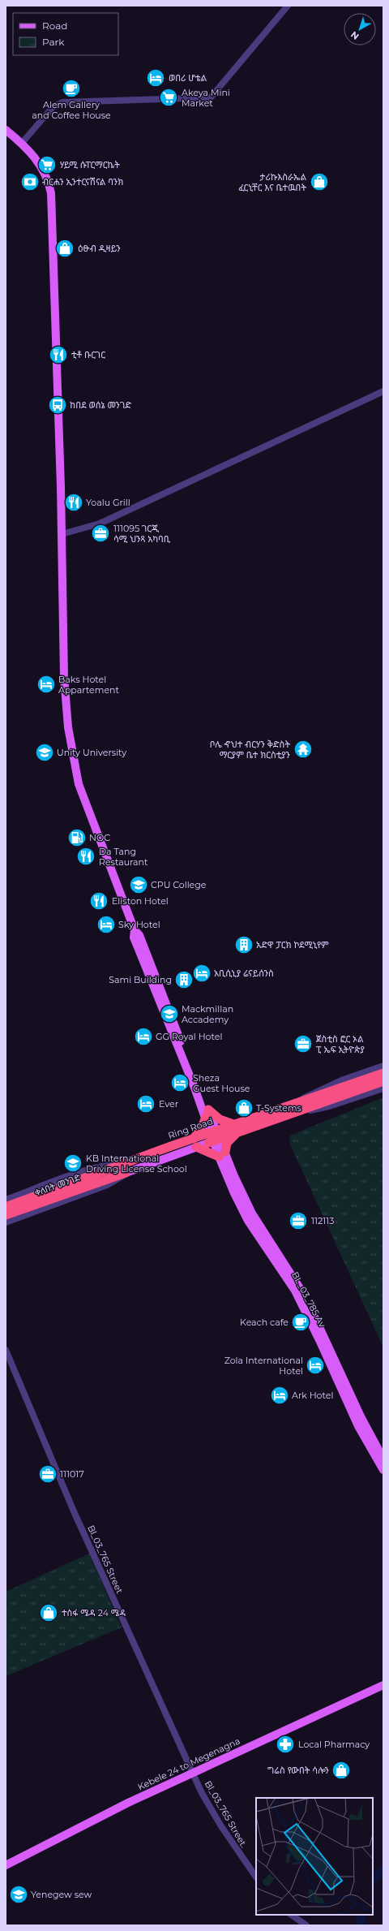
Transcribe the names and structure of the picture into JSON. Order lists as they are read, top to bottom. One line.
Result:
{"streets":{"highway":["Ring Road","ቀለበት መንገድ"],"main road":["BL_03_785 Av","Kebele 24 to Megenagna"],"street":["Bl_03_765 Street","Bl_03_765 Street."]},"crossings":[["Ring Road","ቀለበት መንገድ"],["Ring Road","BL_03_785 Av"],["Bl_03_765 Street","Kebele 24 to Megenagna"],["Bl_03_765 Street","Bl_03_765 Street."],["Kebele 24 to Megenagna","Bl_03_765 Street."]],"places":{"hotel":["ወበሪ ሆቴል","Baks Hotel Appartement","Sky Hotel","አቢሲኒያ ሬናይሰንስ","GG Royal Hotel","Sheza Guest House","Ever","Zola International Hotel","Ark Hotel"],"cafe":["Alem Gallery and Coffee House","Keach cafe"],"supermarket":["Akeya Mini Market","ሃይሚ ሱፐርማርኬት"],"bank":["ብርሐን ኢንተርናሽናል ባንክ"],"shop":["ታሪኩእስራኤል ፈርኒቸር እና ቤተዉበት","ዕፁብ ዲዛይን","T-Systems","ተስፋ ሜዳ 24 ሜዳ","ግሬስ የውበት ሳሎን"],"restaurant":["ቲቶ ቡርገር","Yoalu Grill","Da Tang Restaurant","Eliston Hotel"],"bus stop":["ከበደ ወሰኔ መንገድ"],"office":["111095 ገርጂ ሳሚ ህንጻ አካባቢ","ጀስቲስ ፎር ኦል ፒ ኤፍ ኢትዮጵያ","112113","111017"],"temple":["ቦሌ ኆህተ ብርሃን ቅድስት ማርያም ቤተ ክርስቲያን"],"school or university":["Unity University","CPU College","Mackmillan Accademy","KB International Driving License School","Yenegew sew"],"fuel station":["NOC"],"building":["አድዋ ፓርክ ኮደሚኒየም","Sami Building"],"pharmacy":["Local Pharmacy"]},"legend":["Road","Park"],"north":"bottom left"}
